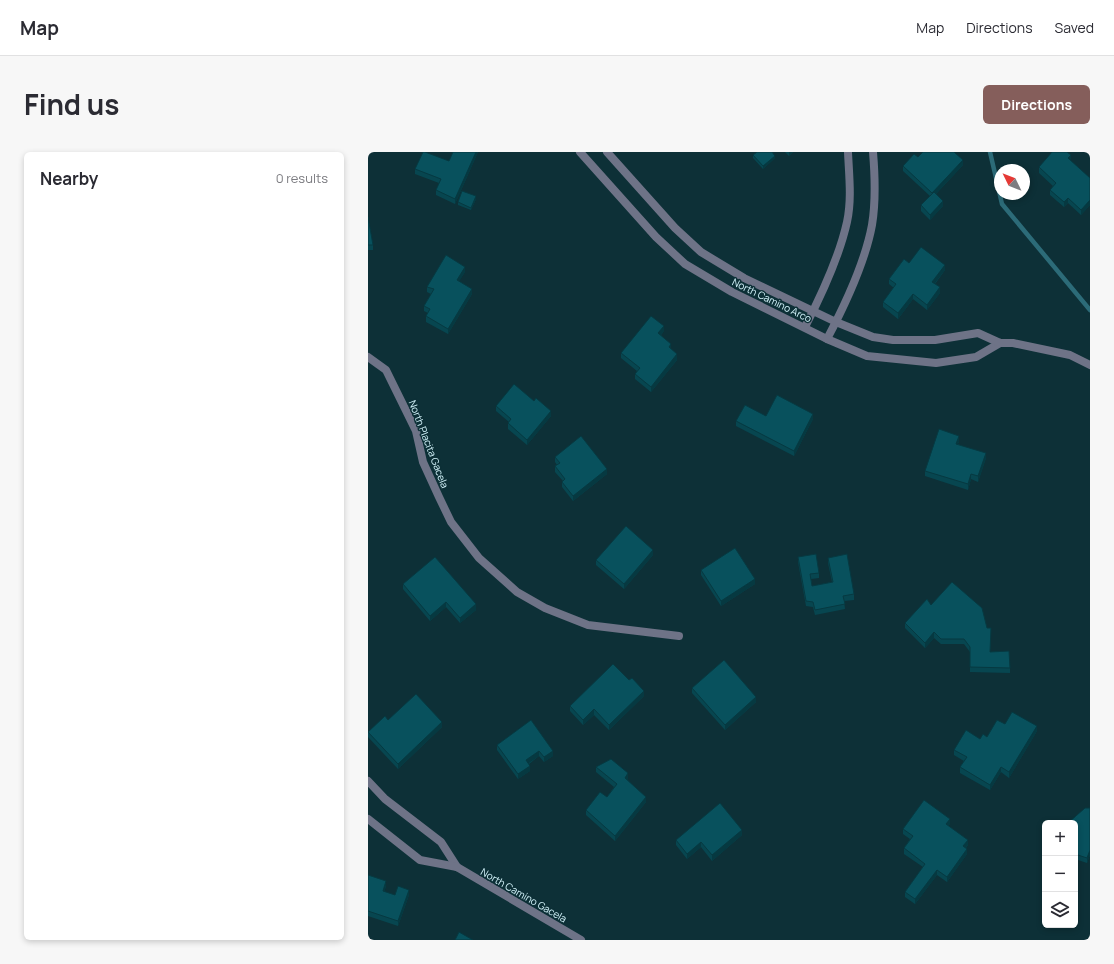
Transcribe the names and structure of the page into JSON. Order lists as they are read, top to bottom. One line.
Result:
{"streets":{"street":["North Camino Arco","North Placita Gacela","North Camino Gacela"]},"north":"top left","page":{"header":"Map","nav":["Map","Directions","Saved"],"title":"Find us","buttons":"Directions","heading":["Nearby","0 results"],"map_buttons":["+","−"]}}
